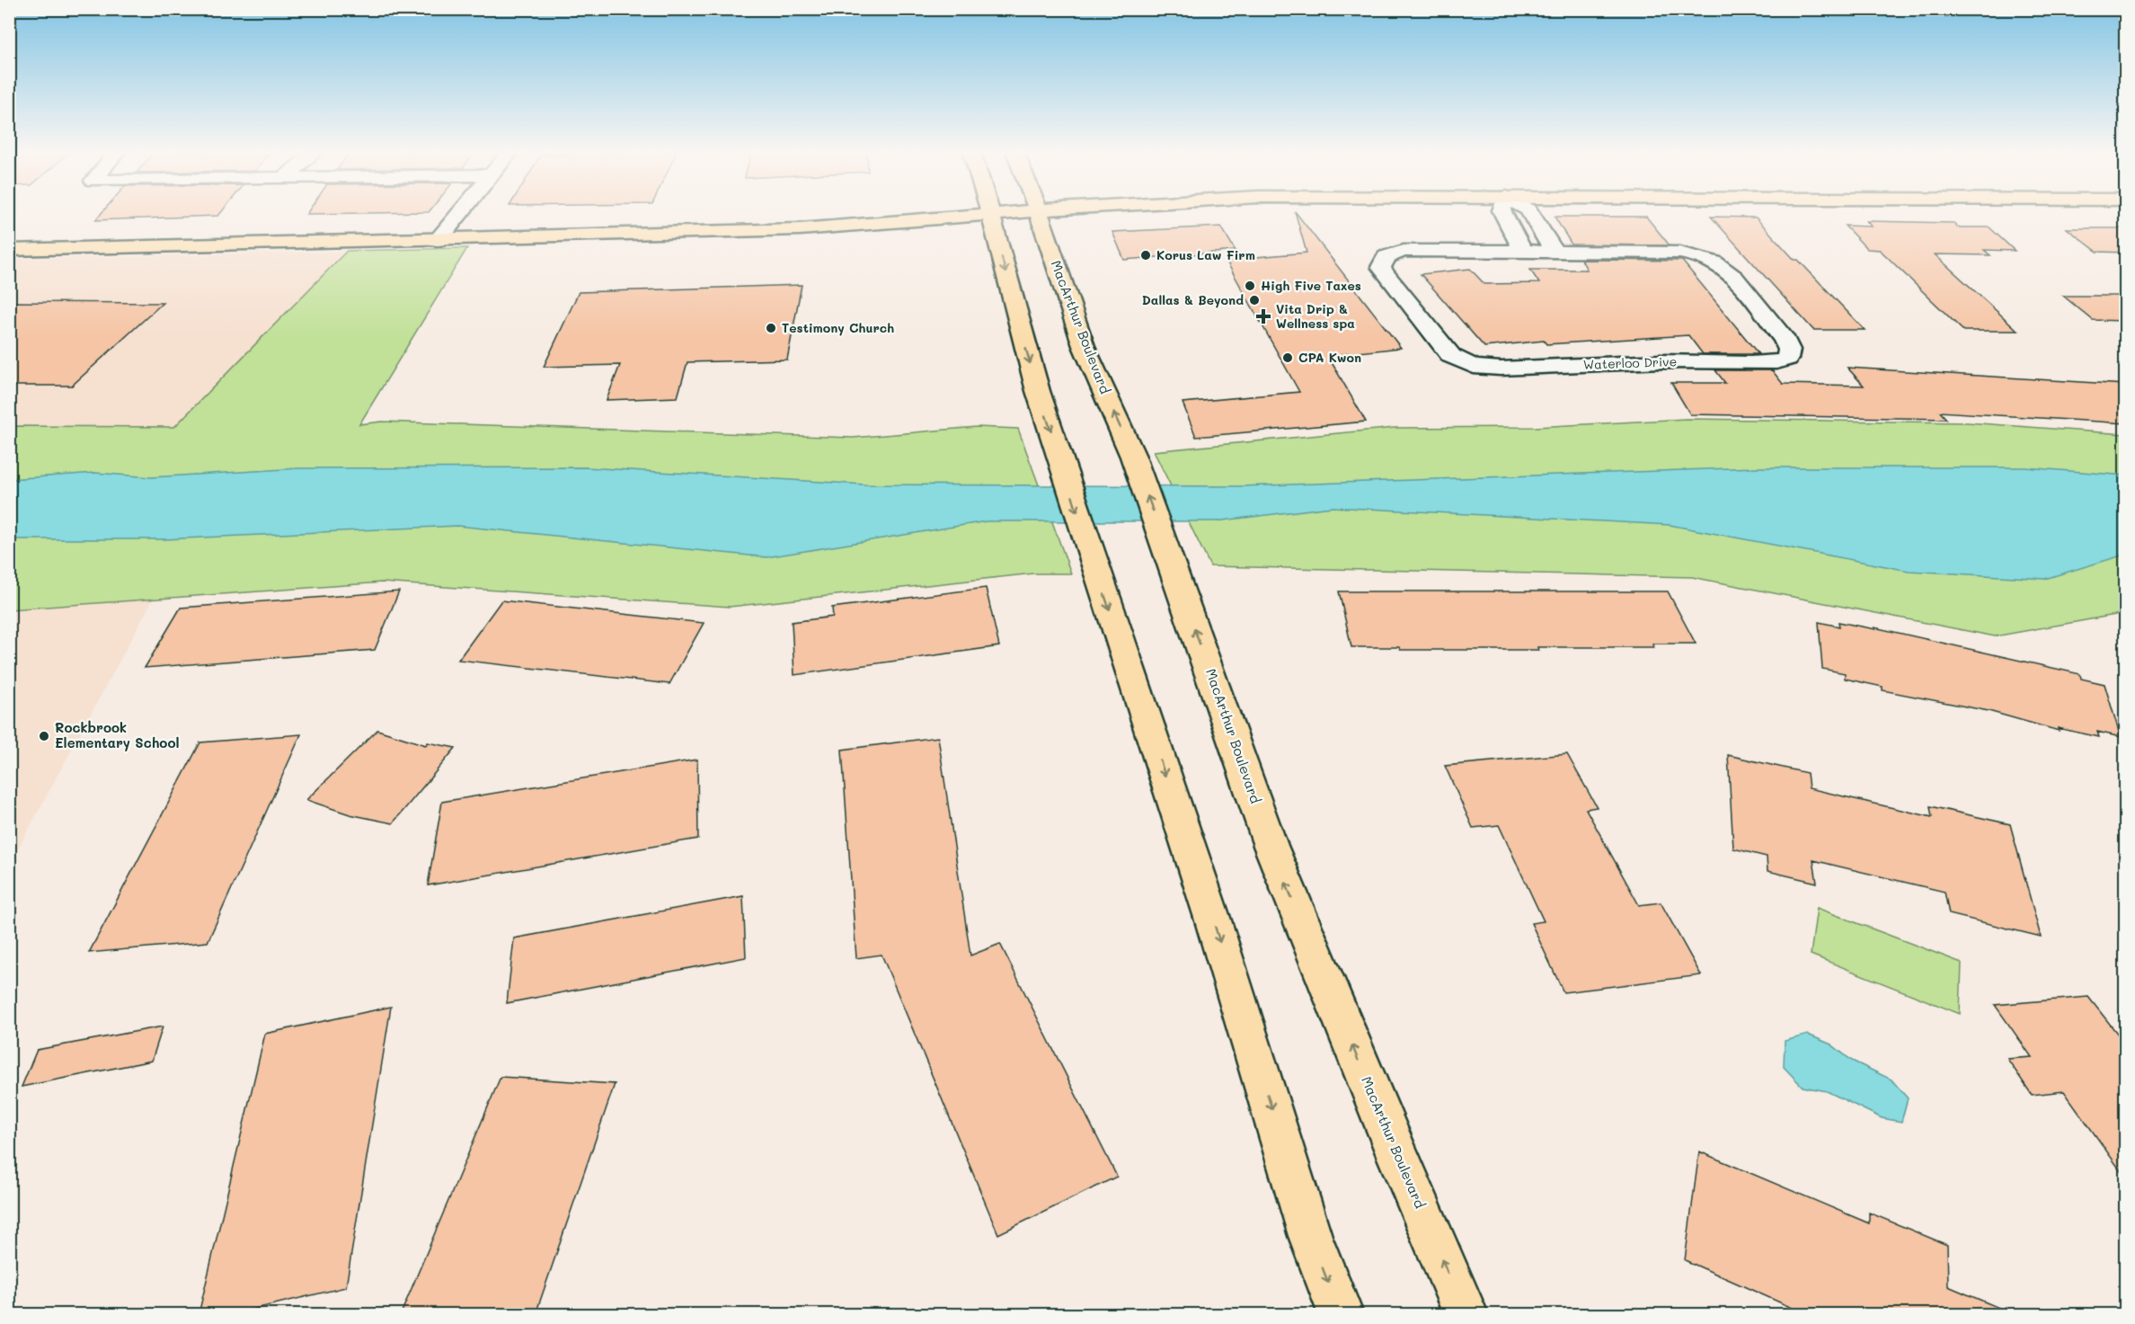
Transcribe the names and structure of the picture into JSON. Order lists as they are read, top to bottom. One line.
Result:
{"streets":{"main road":["MacArthur Boulevard"],"street":["Waterloo Drive"]},"places":{"other":["Korus Law Firm","High Five Taxes","Dallas & Beyond","Testimony Church","CPA Kwon","Rockbrook Elementary School"],"health":["Vita Drip & Wellness spa"]}}
